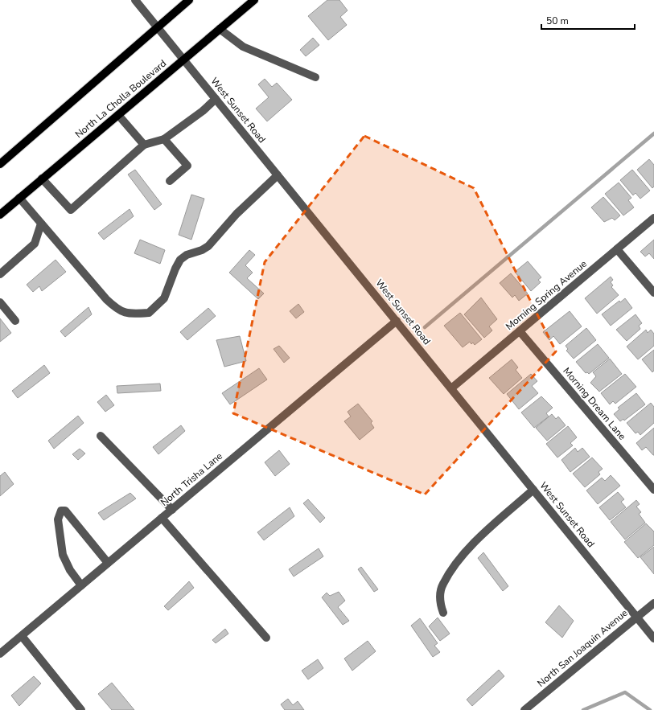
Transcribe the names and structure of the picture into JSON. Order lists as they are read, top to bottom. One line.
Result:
{"streets":{"main road":["North La Cholla Boulevard"],"street":["West Sunset Road","Morning Spring Avenue","Morning Dream Lane","North Trisha Lane","North San Joaquin Avenue"]},"crossings":[["North La Cholla Boulevard","West Sunset Road"],["West Sunset Road","Morning Spring Avenue"],["West Sunset Road","North Trisha Lane"],["West Sunset Road","North San Joaquin Avenue"],["Morning Spring Avenue","Morning Dream Lane"]],"scale_bar":"50 m"}
